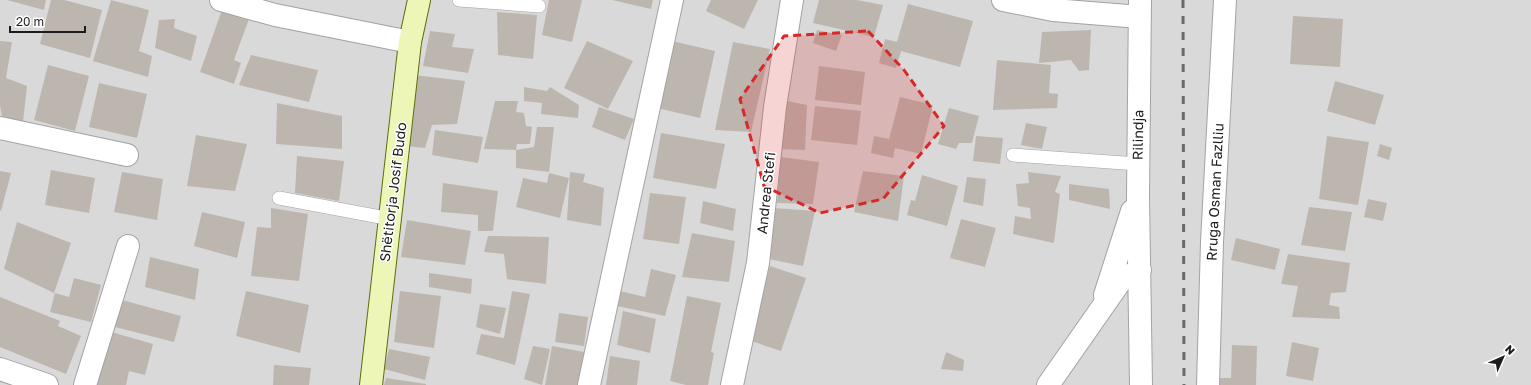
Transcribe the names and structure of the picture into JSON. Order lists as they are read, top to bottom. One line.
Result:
{"streets":{"main road":["Shëtitorja Josif Budo"],"street":["Rilindja","Rruga Osman Fazlliu","Andrea Stefi"]},"scale_bar":"20 m","north":"top right"}
